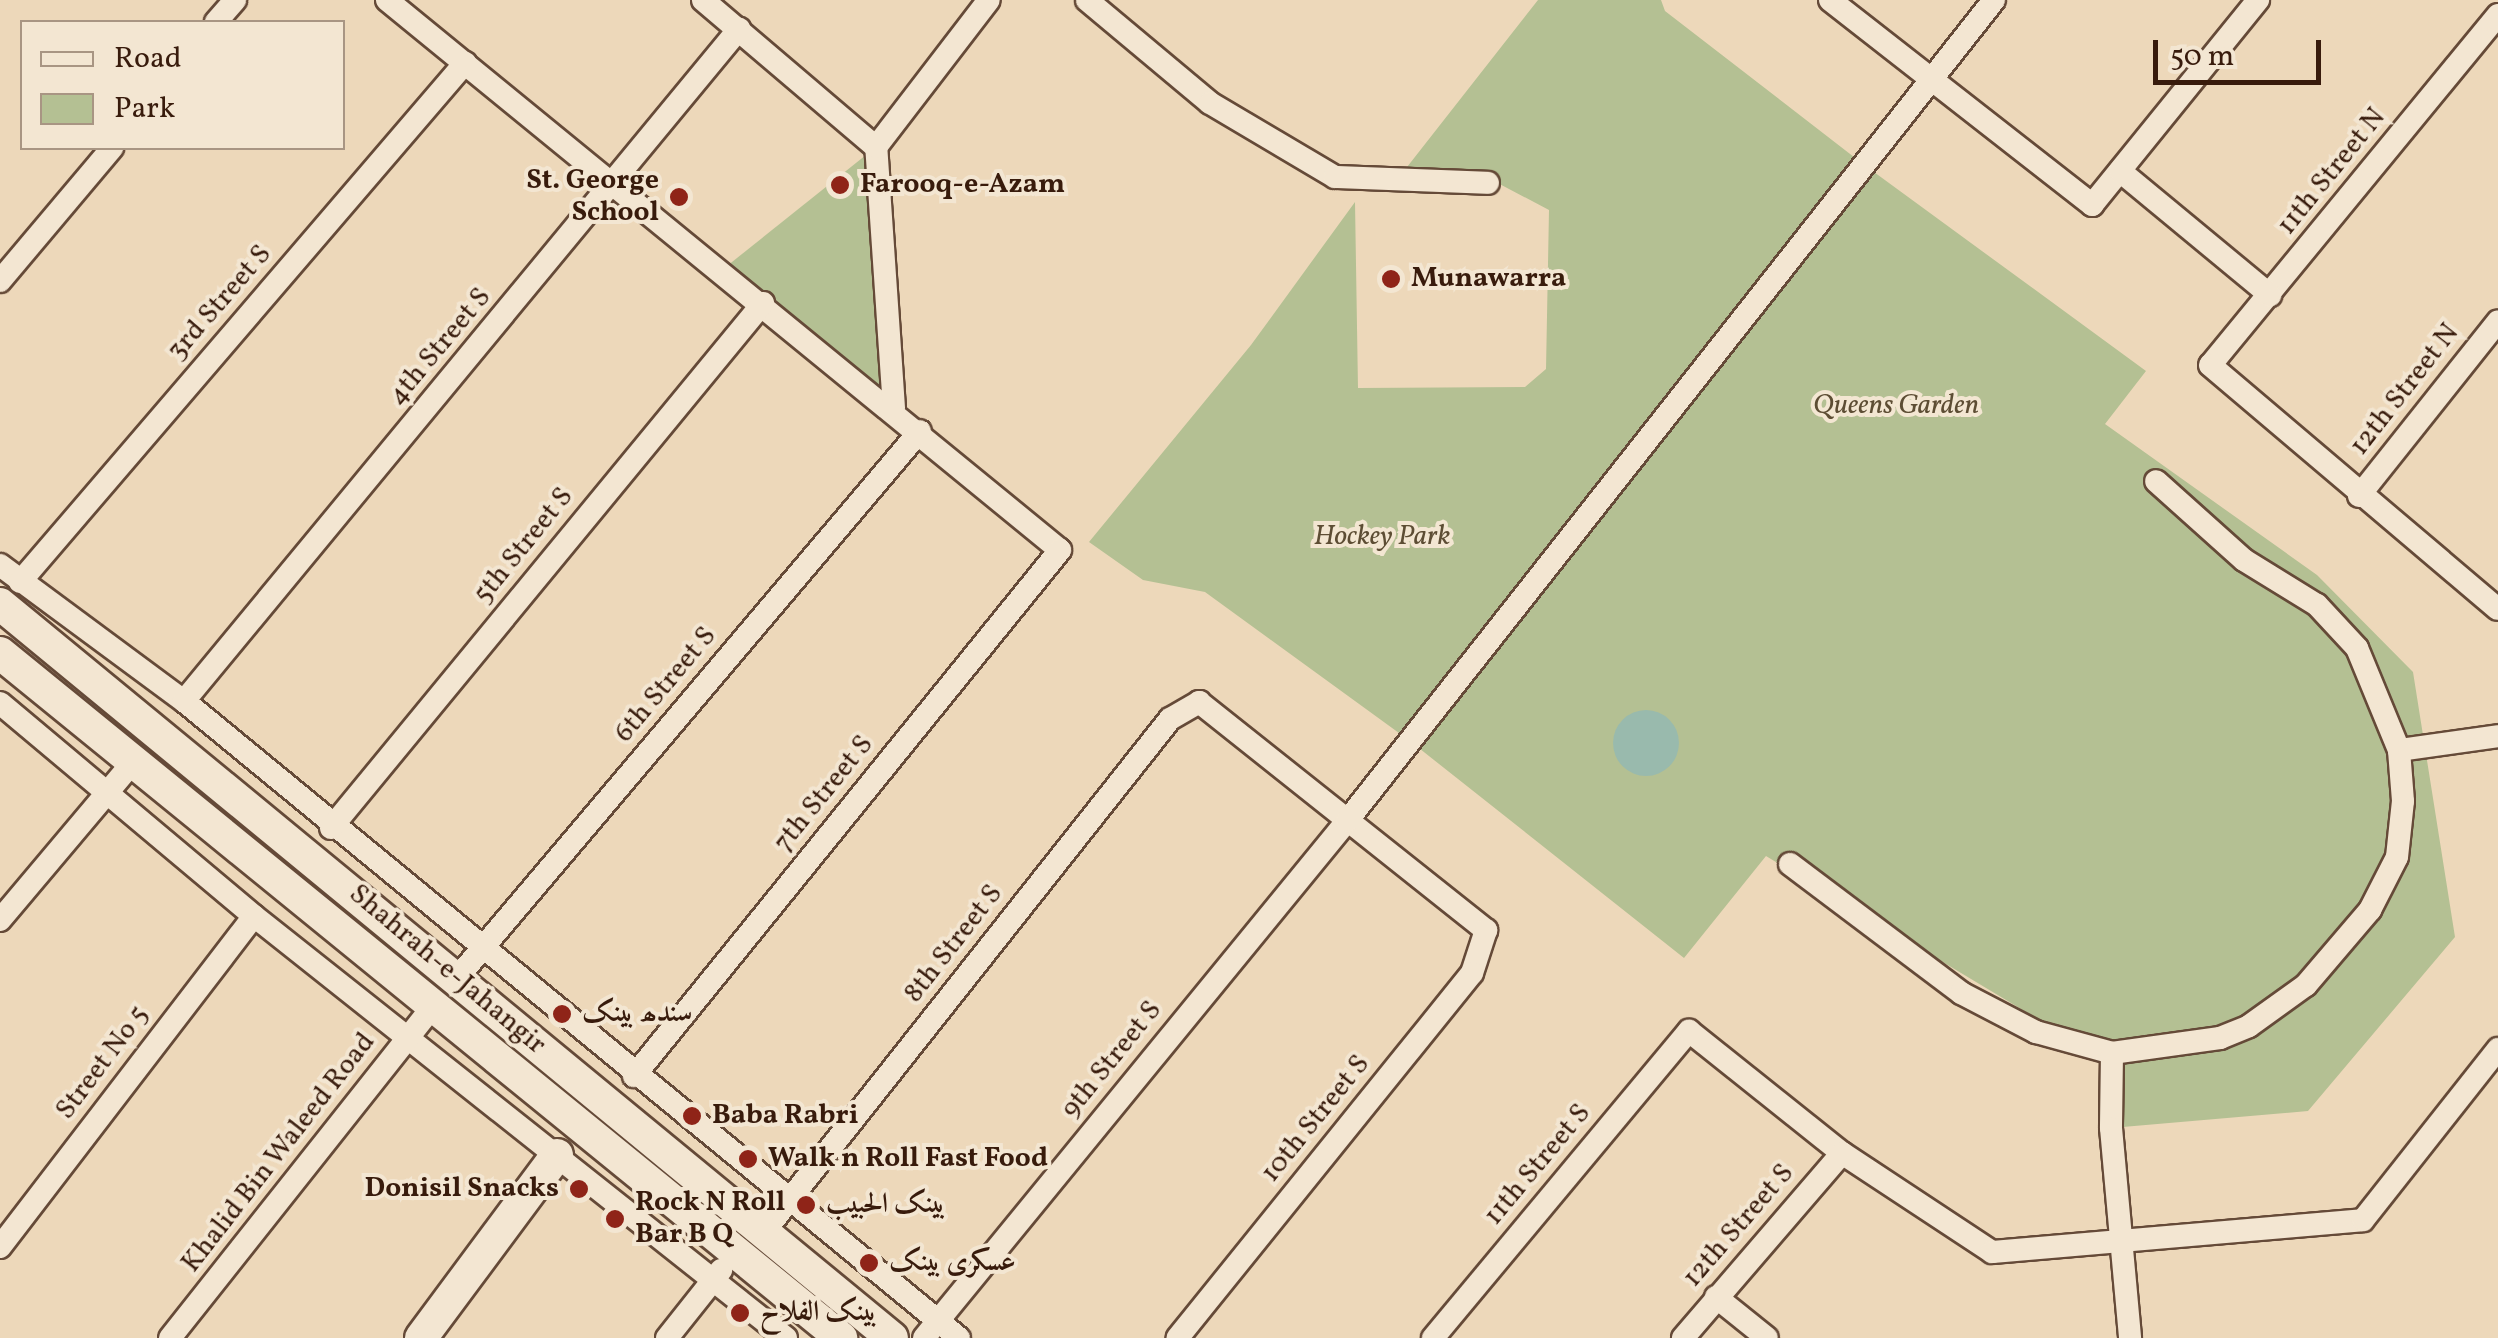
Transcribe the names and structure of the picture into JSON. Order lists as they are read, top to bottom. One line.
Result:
{"streets":{"main road":["Shahrah-e-Jahangir"],"street":["11th Street N","3rd Street S","4th Street S","12th Street N","5th Street S","6th Street S","7th Street S","8th Street S","9th Street S","Street No 5","10th Street S","Khalid Bin Waleed Road","11th Street S","12th Street S"]},"crossings":[["11th Street N","12th Street N"],["3rd Street S","Shahrah-e-Jahangir"],["6th Street S","7th Street S"],["6th Street S","Shahrah-e-Jahangir"],["8th Street S","Shahrah-e-Jahangir"],["8th Street S","9th Street S"],["8th Street S","10th Street S"],["Shahrah-e-Jahangir","Khalid Bin Waleed Road"],["9th Street S","10th Street S"],["11th Street S","12th Street S"]],"parks":["Queens Garden","Hockey Park"],"places":["Farooq-e-Azam","St. George School","Munawarra","سندھ بینک","Baba Rabri","Walk n Roll Fast Food","Donisil Snacks","بينک الحبيب","Rock N Roll Bar B Q","عسکری بینک","بینک الفلاح"],"legend":["Road","Park"],"scale_bar":"50 m"}
